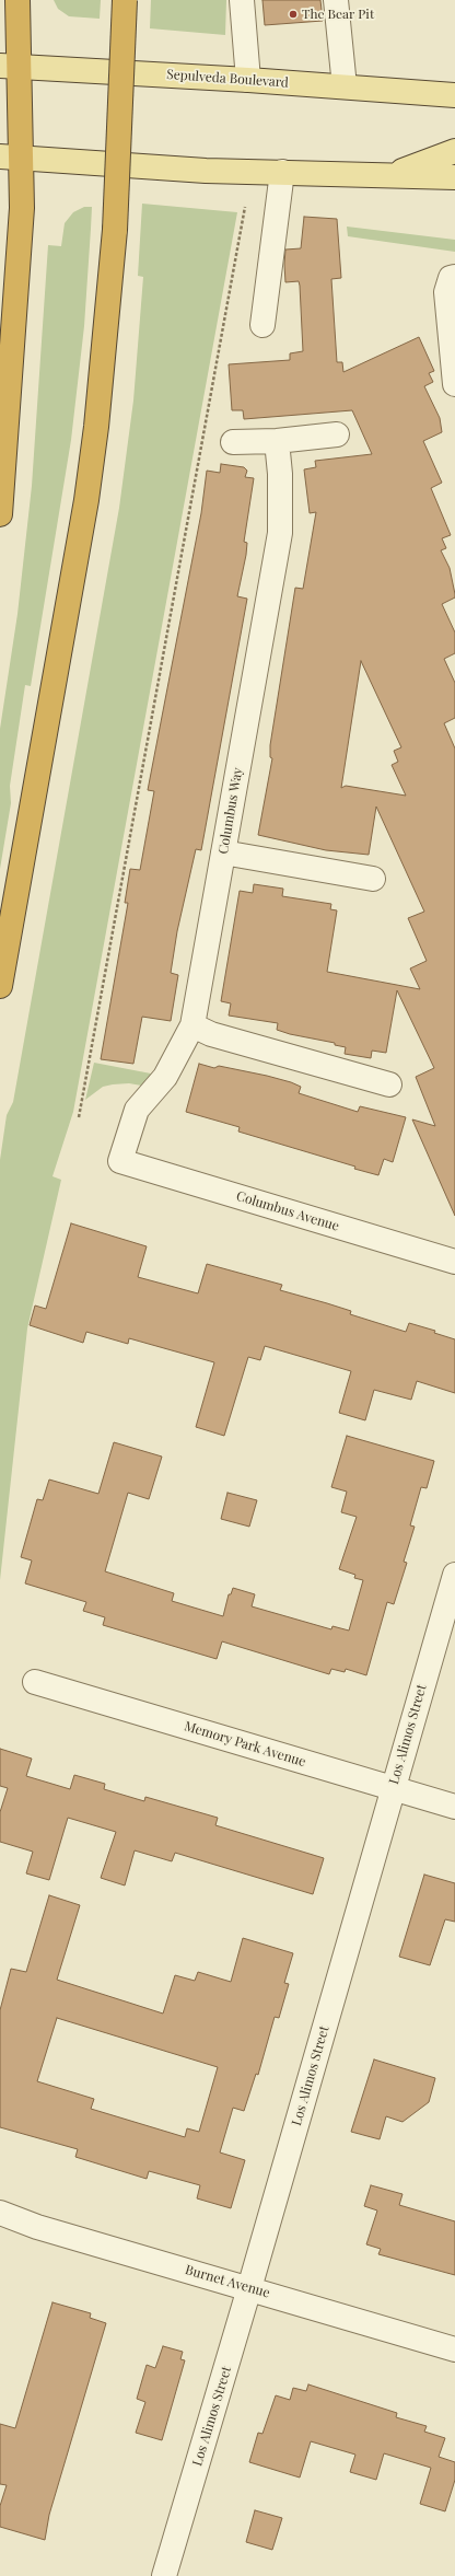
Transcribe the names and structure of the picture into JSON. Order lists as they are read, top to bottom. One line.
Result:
{"streets":{"main road":["Sepulveda Boulevard"],"street":["Columbus Way","Columbus Avenue","Los Alimos Street","Memory Park Avenue","Burnet Avenue"]},"crossings":[["Columbus Way","Columbus Avenue"],["Los Alimos Street","Memory Park Avenue"],["Los Alimos Street","Burnet Avenue"]],"places":["The Bear Pit"]}
